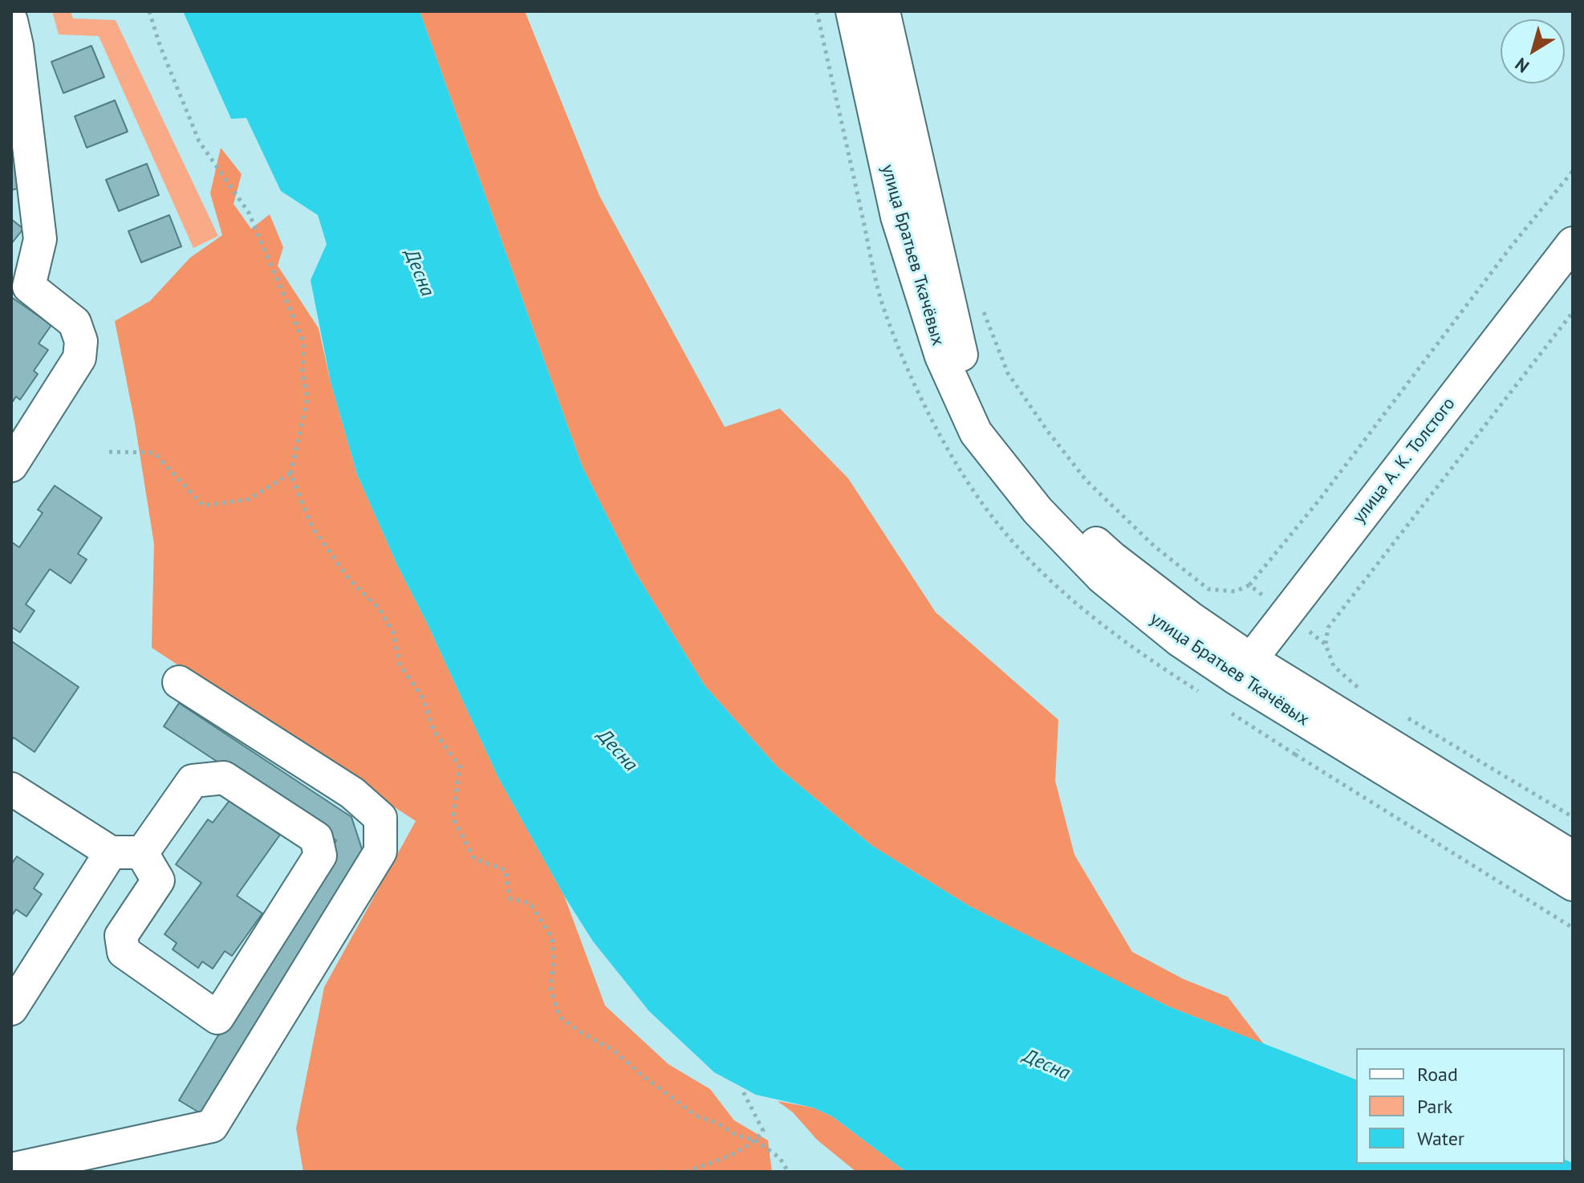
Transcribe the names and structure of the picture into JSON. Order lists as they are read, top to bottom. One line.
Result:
{"streets":{"street":["улица Братьев Ткачёвых","улица А. К. Толстого"]},"crossings":[["улица Братьев Ткачёвых","улица А. К. Толстого"]],"water":["Десна"],"legend":["Road","Park","Water"],"north":"bottom left"}
